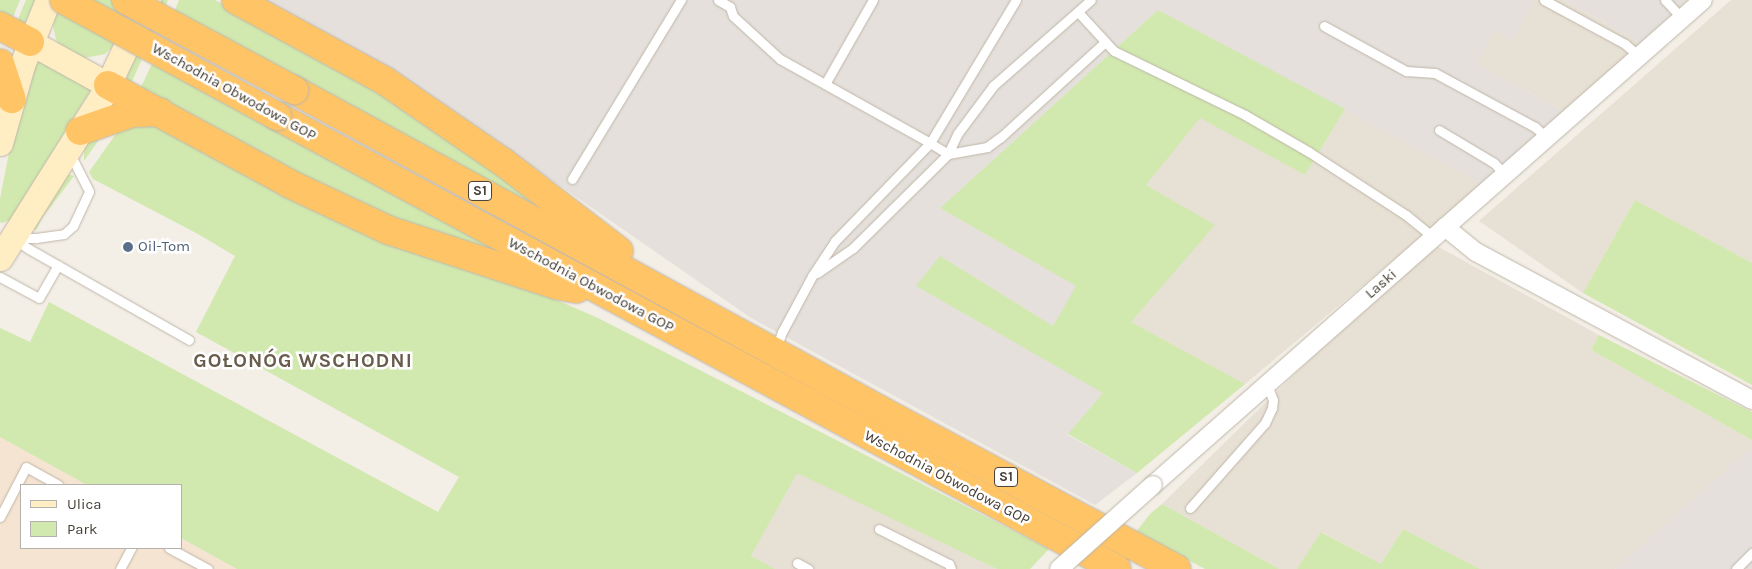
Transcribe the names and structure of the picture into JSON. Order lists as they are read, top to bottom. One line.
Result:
{"streets":{"highway":["Wschodnia Obwodowa GOP","S1"],"street":["Laski"]},"districts":["GOŁONÓG WSCHODNI"],"places":["Oil-Tom"],"legend":["Ulica","Park"]}
